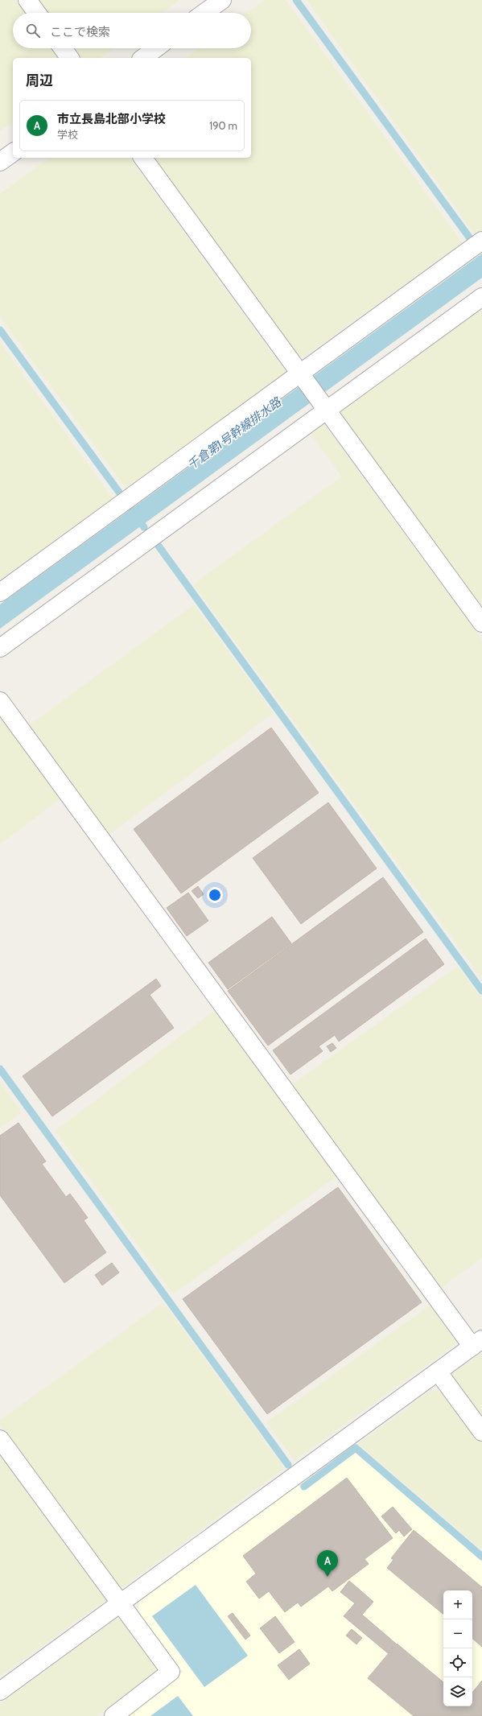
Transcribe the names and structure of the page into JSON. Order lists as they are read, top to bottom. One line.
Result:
{"water":["千倉第1号幹線排水路"],"page":{"search":"ここで検索","heading":"周辺","list":[{"mark":"A","name":"市立長島北部小学校","note":"学校","value":"190 m"}],"pins":"A","map_buttons":["+","−"]}}
